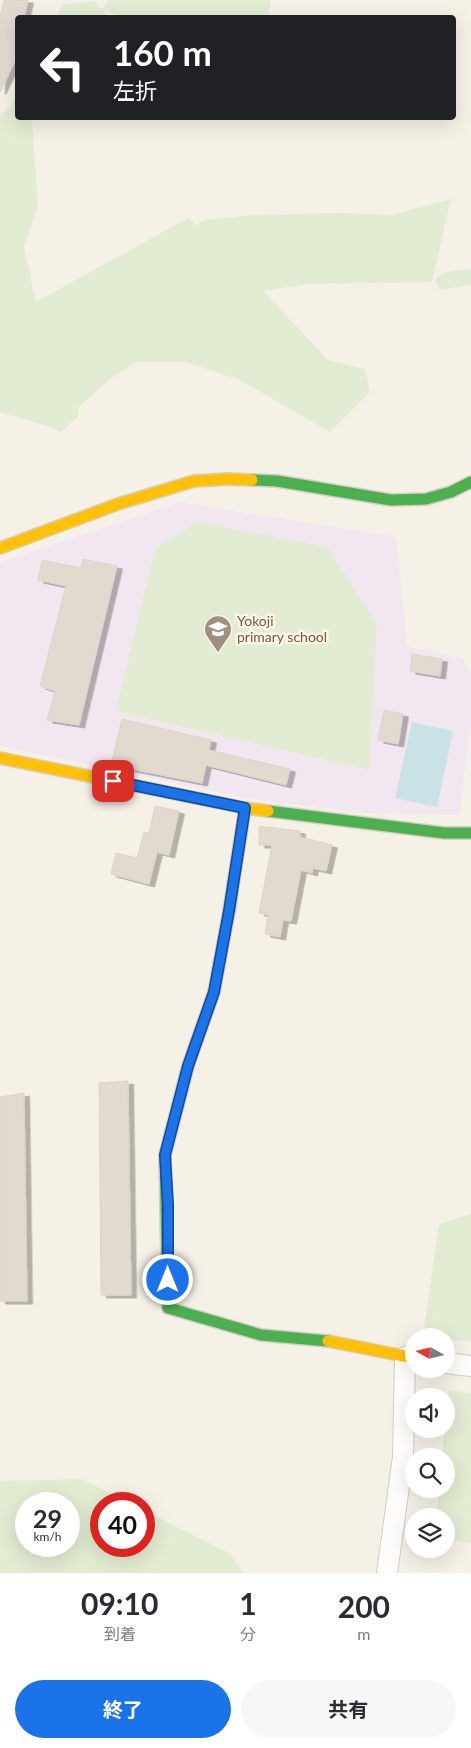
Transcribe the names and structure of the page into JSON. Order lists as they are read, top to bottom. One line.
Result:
{"places":{"school or university":["Yokoji primary school"]},"north":"left","page":{"turn":["160 m","左折"],"speed":"29 km/h","limit":"40","eta":["09:10","到着","1","分","200","m"],"buttons":["終了","共有"]}}
